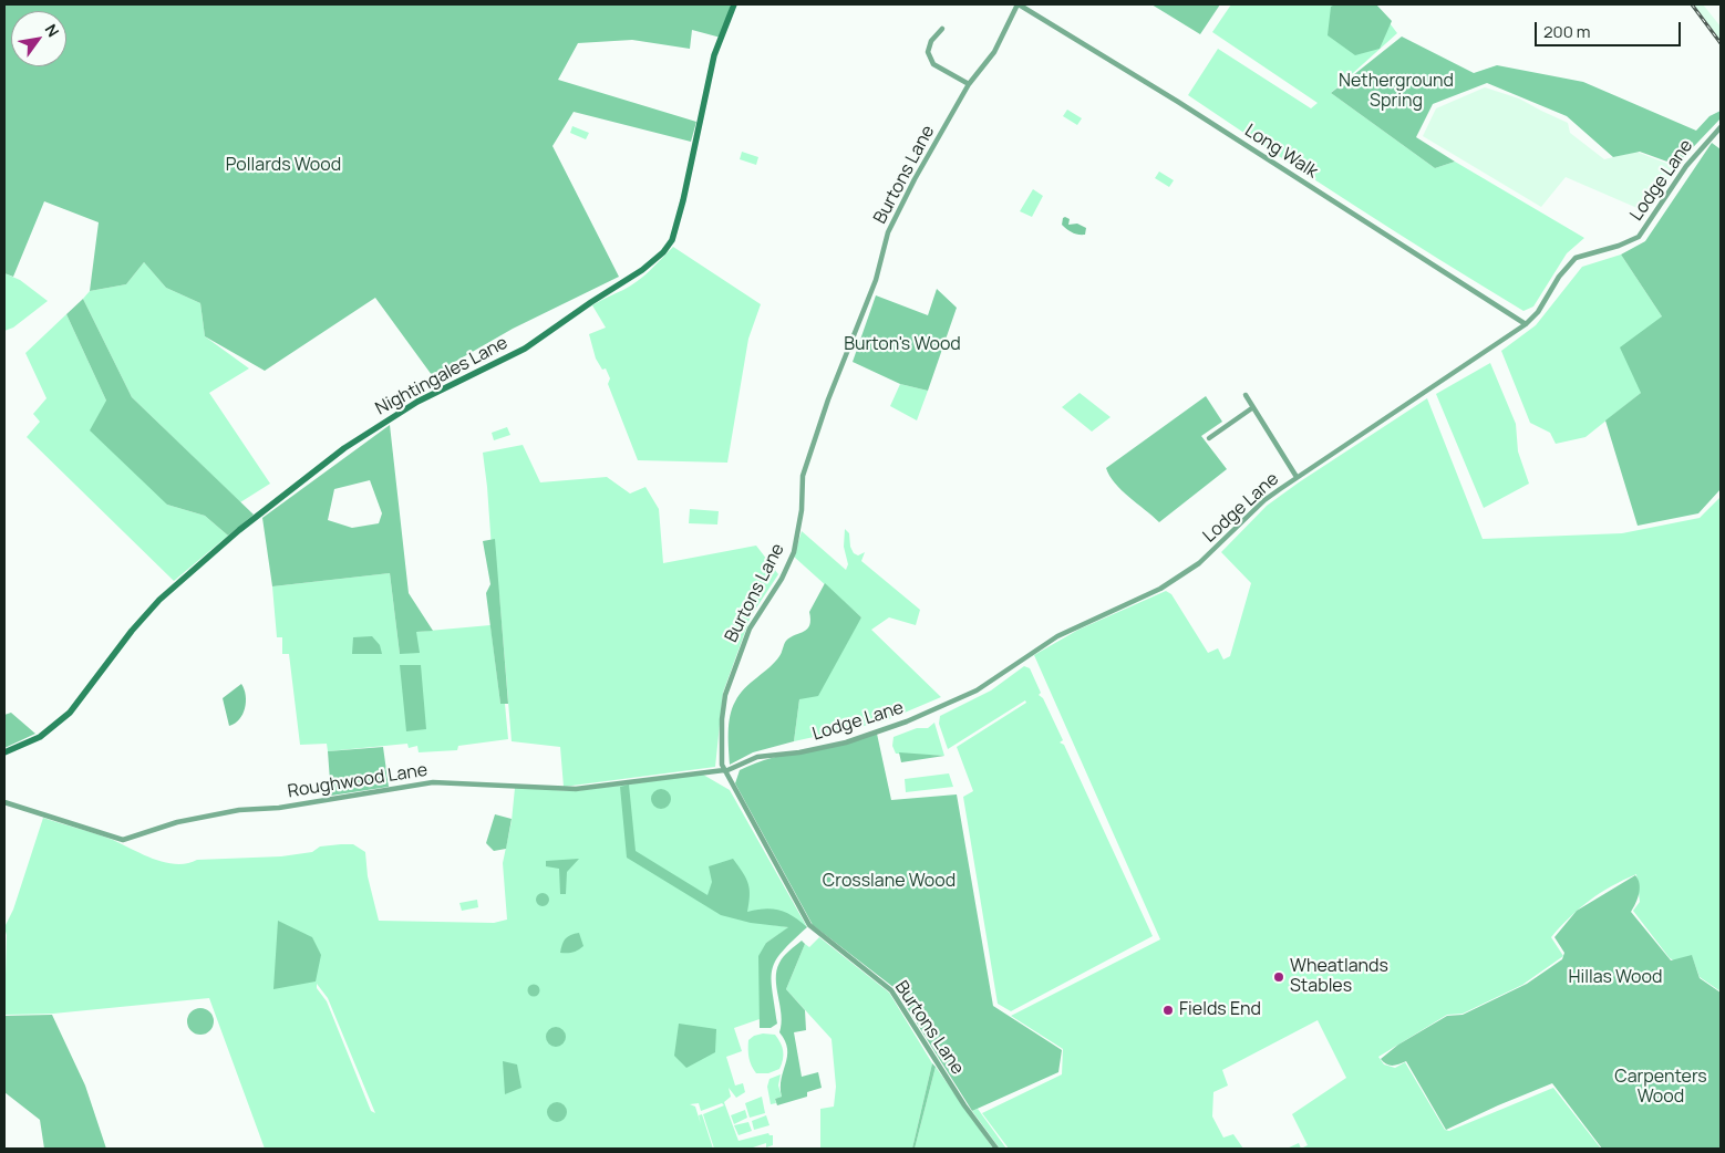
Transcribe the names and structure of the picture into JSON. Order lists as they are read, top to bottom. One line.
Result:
{"streets":{"main road":["Nightingales Lane"],"street":["Long Walk","Burtons Lane","Lodge Lane","Roughwood Lane"]},"crossings":[["Long Walk","Burtons Lane"],["Long Walk","Lodge Lane"],["Burtons Lane","Lodge Lane"],["Burtons Lane","Roughwood Lane"],["Lodge Lane","Roughwood Lane"]],"parks":["Netherground Spring","Pollards Wood","Burton's Wood","Crosslane Wood","Hillas Wood","Carpenters Wood"],"places":["Wheatlands Stables","Fields End"],"scale_bar":"200 m","north":"top right"}
